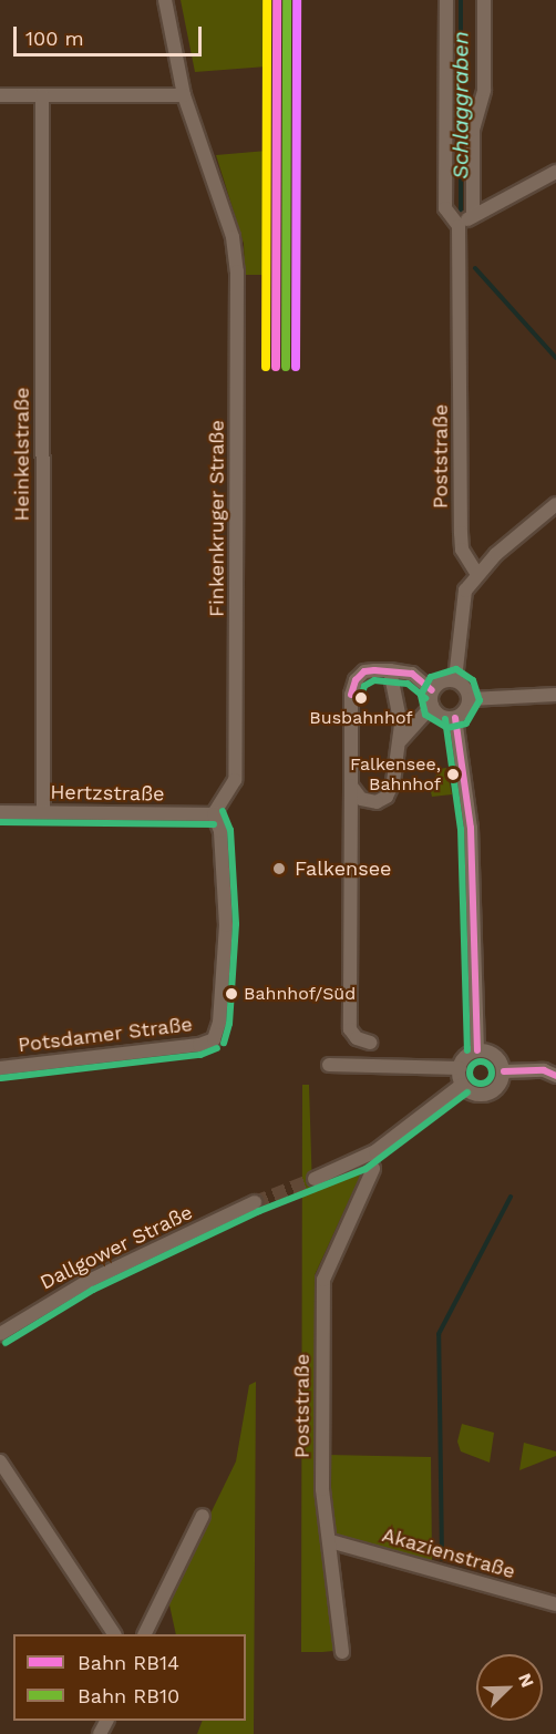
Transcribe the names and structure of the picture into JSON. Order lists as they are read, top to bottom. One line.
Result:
{"streets":{"street":["Heinkelstraße","Poststraße","Finkenkruger Straße","Hertzstraße","Potsdamer Straße","Dallgower Straße","Akazienstraße"]},"crossings":[["Heinkelstraße","Hertzstraße"],["Poststraße","Akazienstraße"],["Finkenkruger Straße","Hertzstraße"],["Finkenkruger Straße","Potsdamer Straße"],["Hertzstraße","Potsdamer Straße"]],"water":["Schlaggraben"],"places":["Busbahnhof","Falkensee, Bahnhof","Falkensee","Bahnhof/Süd"],"lines":["rail line RB14","rail line RB10"],"legend":["Bahn RB14","Bahn RB10"],"scale_bar":"100 m","north":"top right"}
